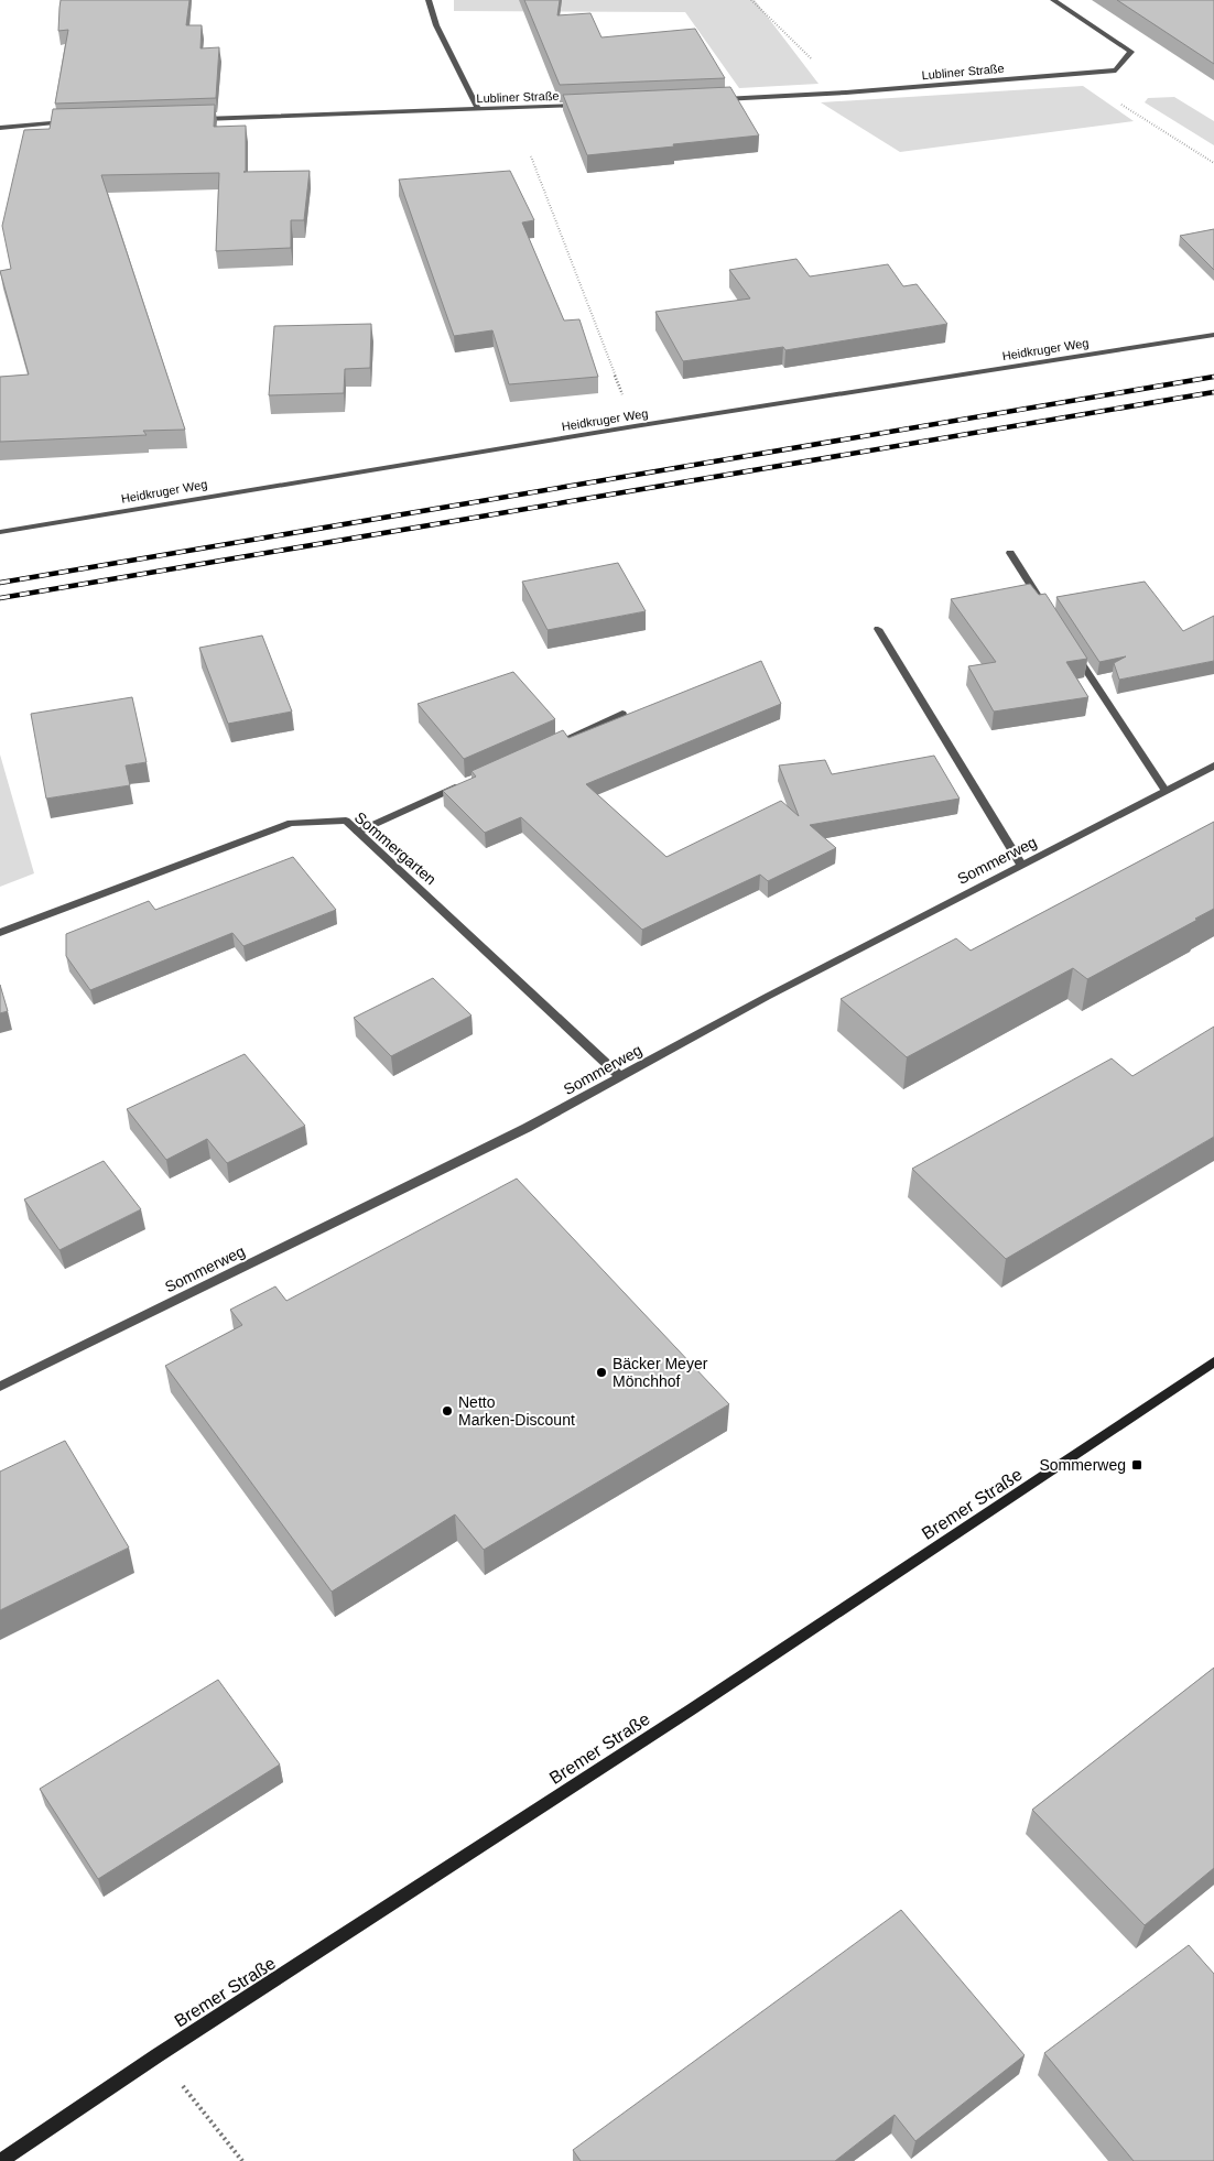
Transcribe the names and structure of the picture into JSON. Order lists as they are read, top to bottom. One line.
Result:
{"streets":{"main road":["Bremer Straße"],"street":["Lubliner Straße","Heidkruger Weg","Sommergarten","Sommerweg"]},"crossings":[["Sommergarten","Sommerweg"]],"places":{"other":["Bäcker Meyer Mönchhof","Netto Marken-Discount"],"transit":["Sommerweg"]}}
